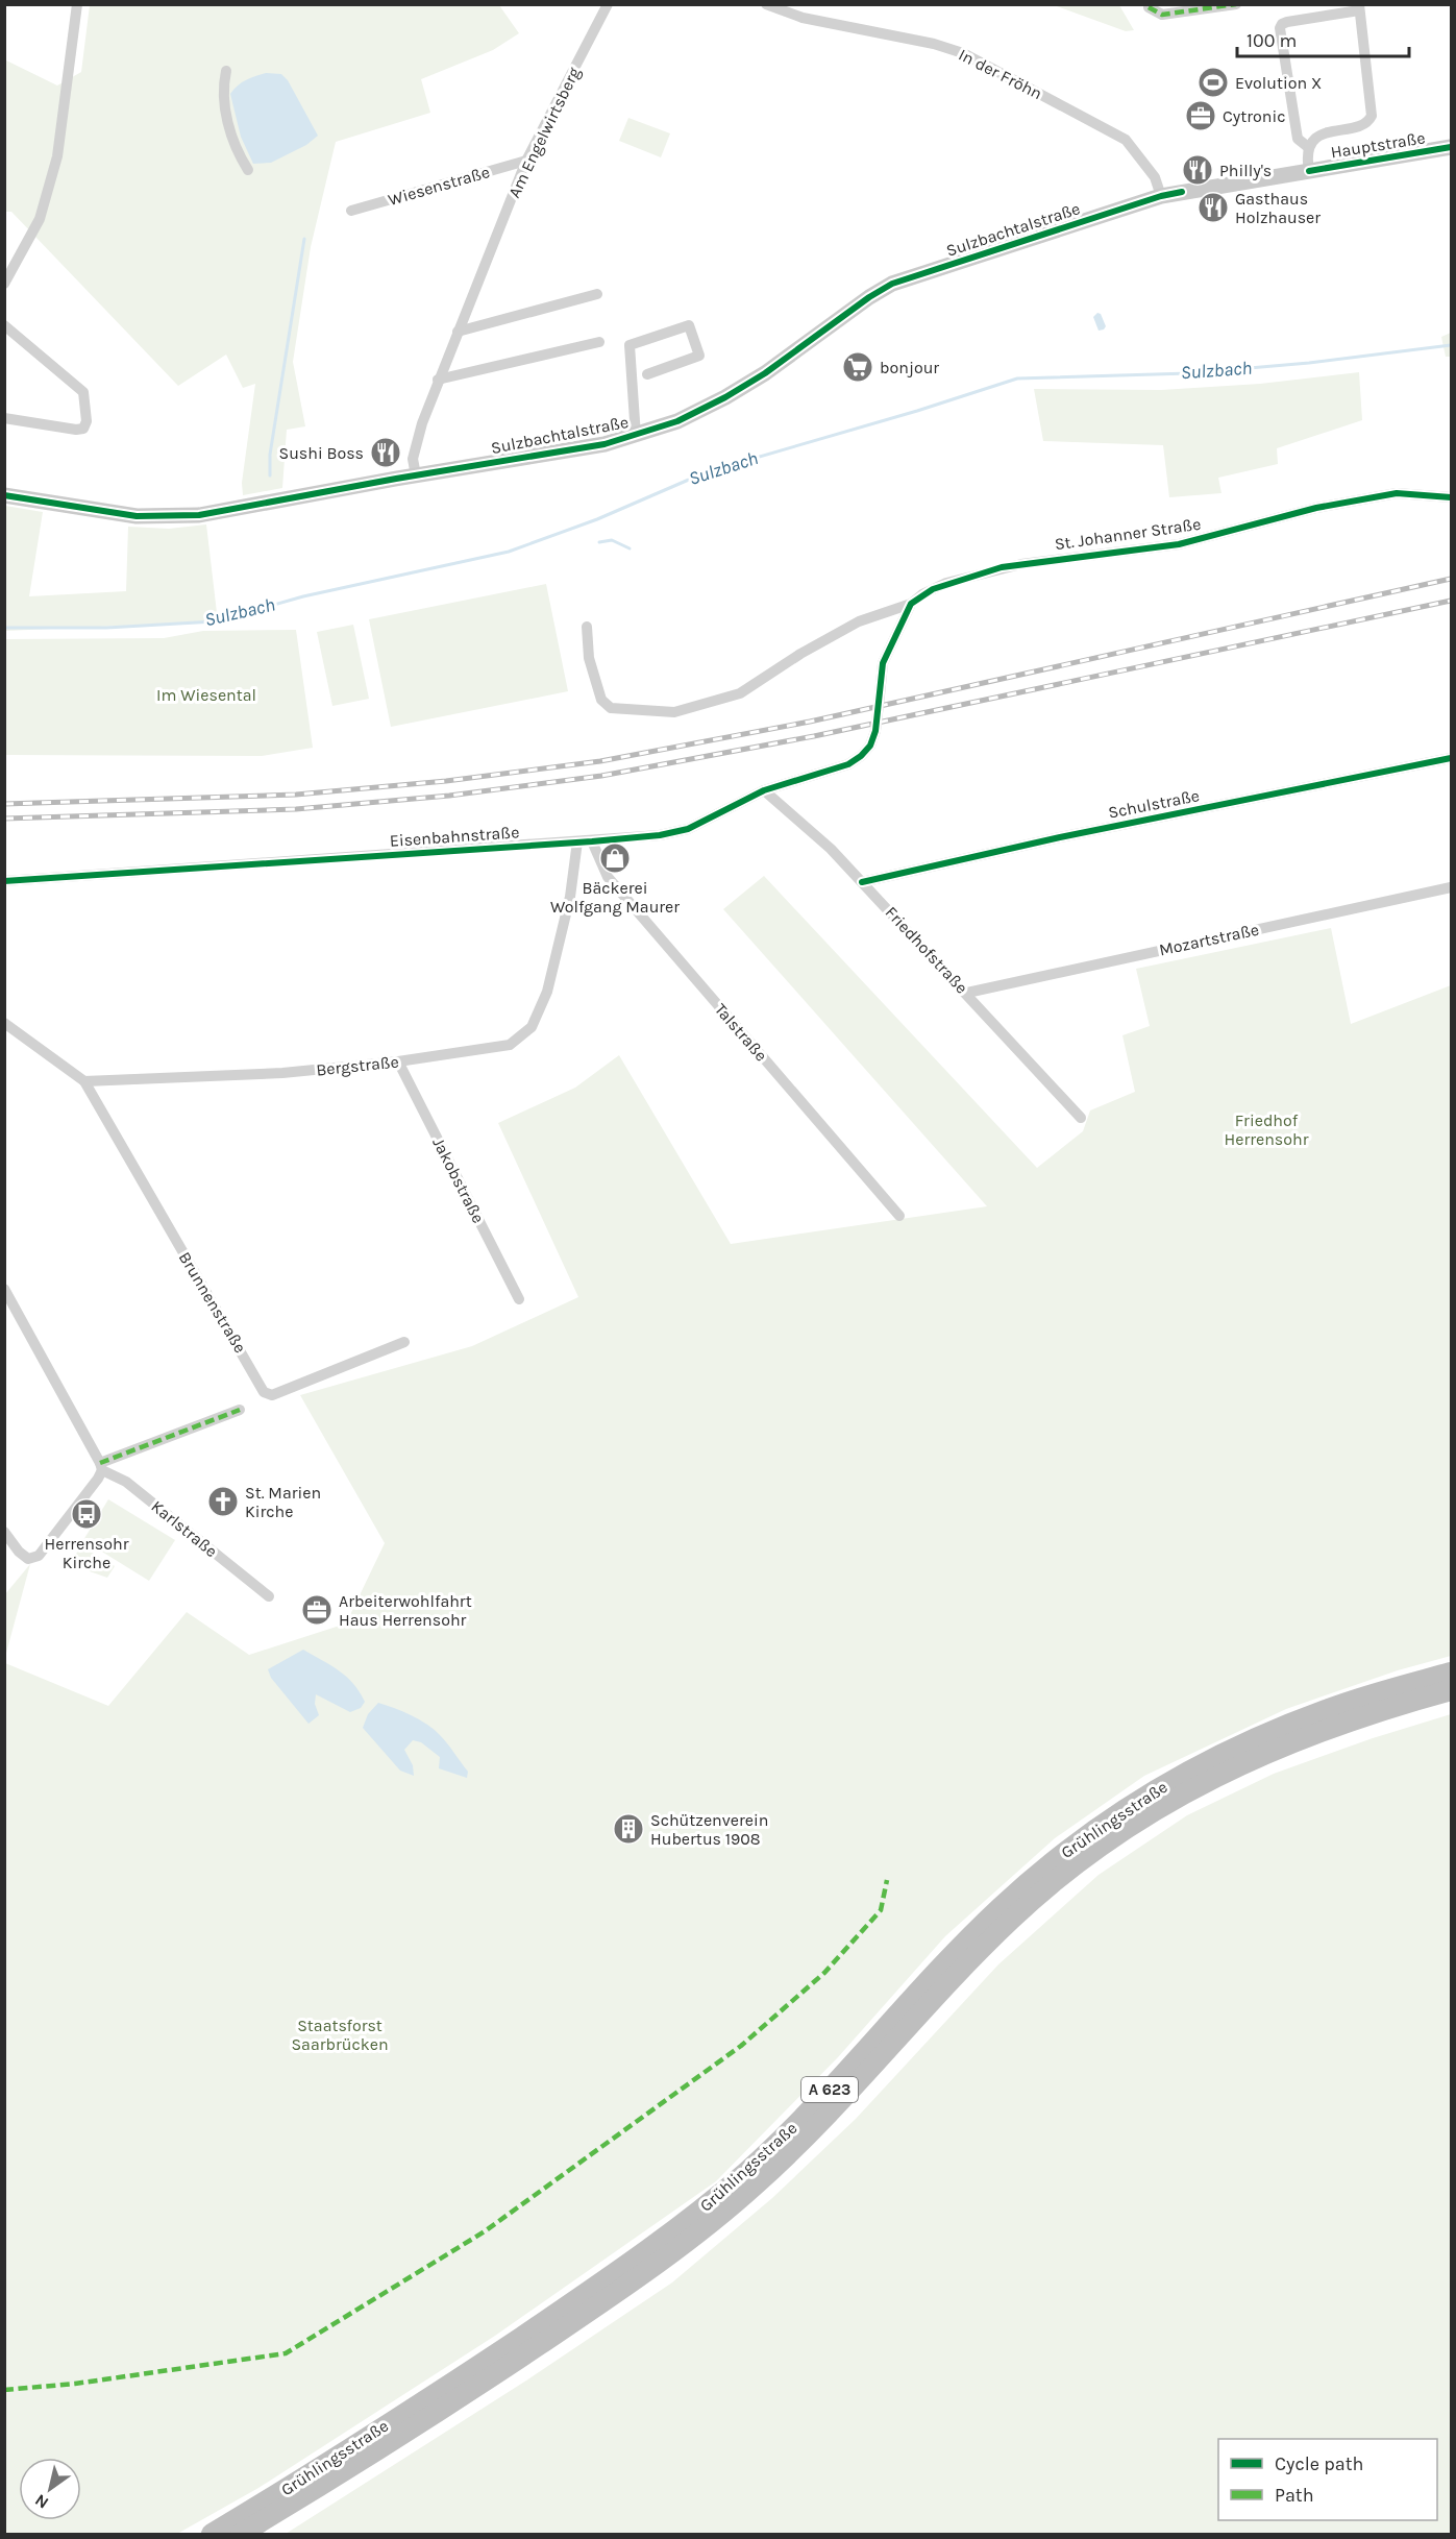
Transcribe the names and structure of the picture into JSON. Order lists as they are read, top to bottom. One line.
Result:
{"streets":{"highway":["Grühlingsstraße","A 623"],"main road":["Hauptstraße","Sulzbachtalstraße"],"street":["In der Fröhn","Am Engelwirtsberg","Wiesenstraße","St. Johanner Straße","Schulstraße","Eisenbahnstraße","Mozartstraße","Friedhofstraße","Talstraße","Bergstraße","Jakobstraße","Brunnenstraße","Karlstraße"]},"crossings":[["In der Fröhn","Sulzbachtalstraße"],["Am Engelwirtsberg","Wiesenstraße"],["Am Engelwirtsberg","Sulzbachtalstraße"],["Hauptstraße","Sulzbachtalstraße"],["St. Johanner Straße","Eisenbahnstraße"],["Schulstraße","Friedhofstraße"],["Eisenbahnstraße","Friedhofstraße"],["Eisenbahnstraße","Talstraße"],["Eisenbahnstraße","Bergstraße"],["Mozartstraße","Friedhofstraße"],["Bergstraße","Jakobstraße"],["Bergstraße","Brunnenstraße"]],"water":["Sulzbach"],"parks":["Im Wiesental","Friedhof Herrensohr","Staatsforst Saarbrücken"],"places":{"sports":["Evolution X"],"office":["Cytronic","Arbeiterwohlfahrt Haus Herrensohr"],"restaurant":["Philly's","Gasthaus Holzhauser","Sushi Boss"],"supermarket":["bonjour"],"shop":["Bäckerei Wolfgang Maurer"],"church":["St. Marien Kirche"],"bus stop":["Herrensohr Kirche"],"building":["Schützenverein Hubertus 1908"]},"legend":["Cycle path","Path"],"scale_bar":"100 m","north":"bottom left"}
